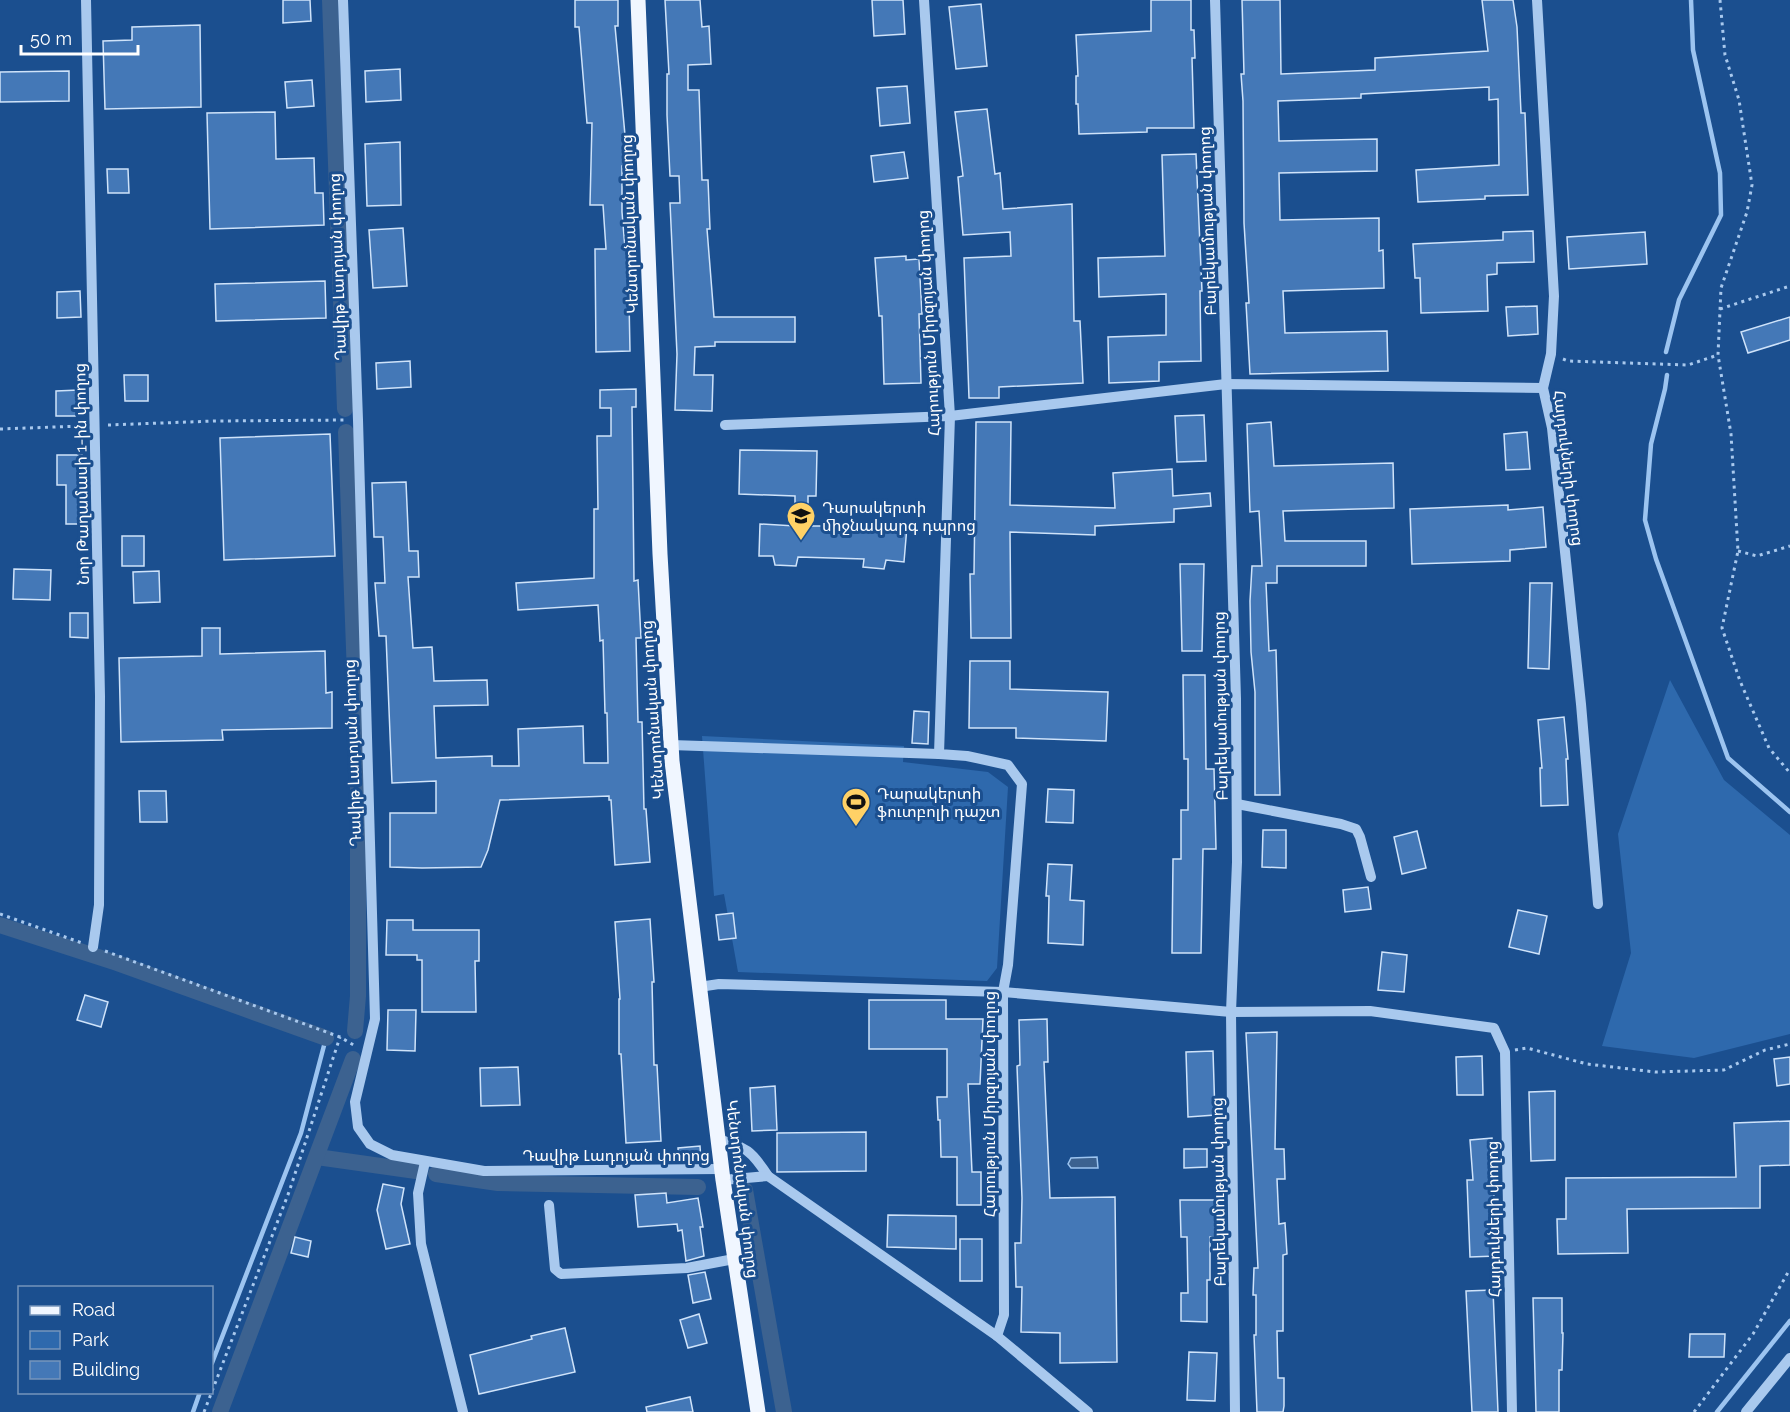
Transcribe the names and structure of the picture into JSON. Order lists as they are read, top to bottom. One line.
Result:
{"streets":{"main road":["Կենտրոնական փողոց"],"street":["Բարեկամության փողոց","Դավիթ Լադոյան փողոց","Հարություն Միրզոյան փողոց","Հայդուկների փողոց","Նոր Թաղամասի 1-ին փողոց"]},"crossings":[["Բարեկամության փողոց","Հայդուկների փողոց"],["Կենտրոնական փողոց","Դավիթ Լադոյան փողոց"]],"places":{"school or university":["Դարակերտի միջնակարգ դպրոց"],"sports":["Դարակերտի ֆուտբոլի դաշտ"]},"legend":["Road","Park","Building"],"scale_bar":"50 m"}
